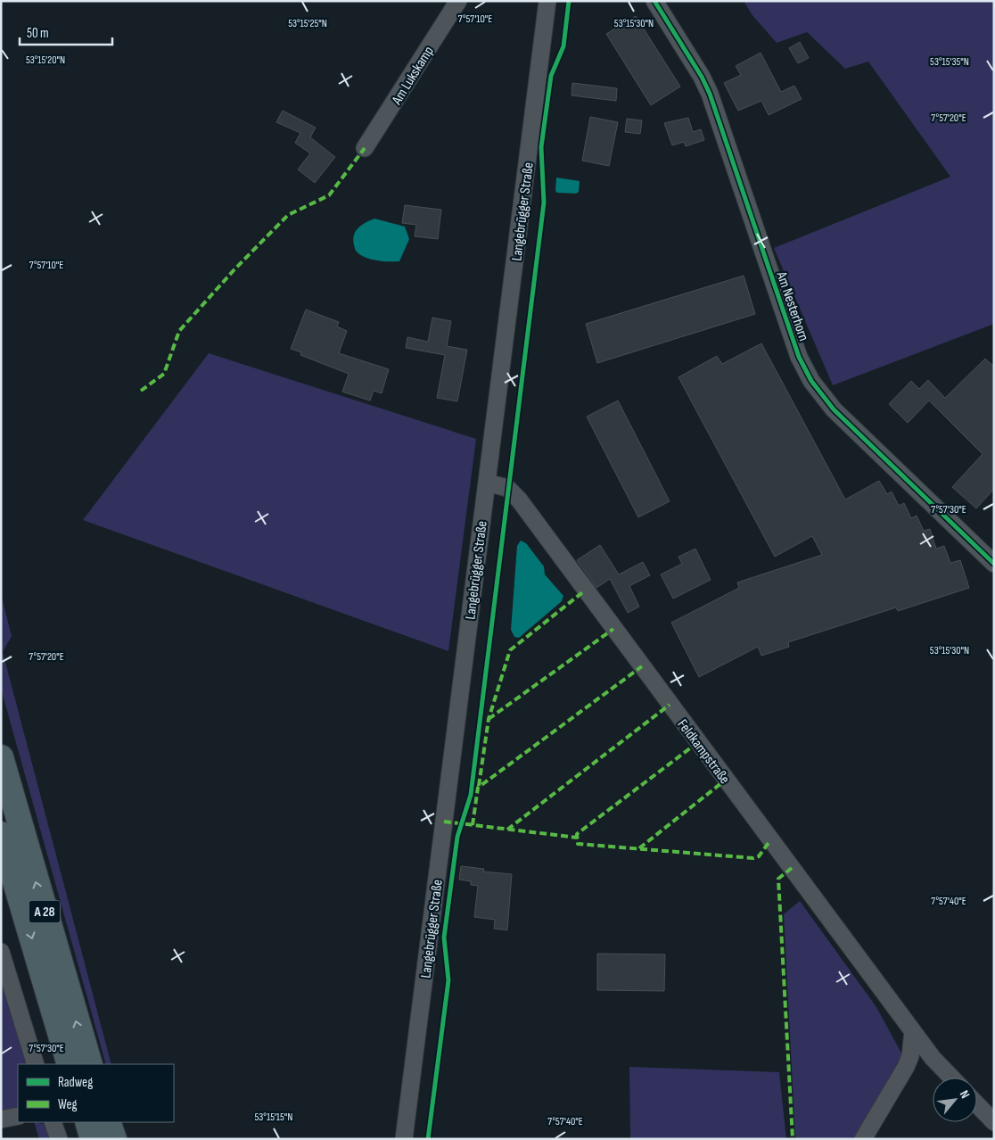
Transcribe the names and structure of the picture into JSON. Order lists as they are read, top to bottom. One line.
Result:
{"streets":{"highway":["A 28"],"street":["Am Lukskamp","Langebrügger Straße","Am Nesterhorn","Feldkampstraße"]},"crossings":[["Langebrügger Straße","Feldkampstraße"]],"legend":["Radweg","Weg"],"scale_bar":"50 m","north":"top right","coordinates":["7°57'10\"E","53°15'25\"N","53°15'30\"N","53°15'20\"N","53°15'35\"N","7°57'20\"E","7°57'30\"E","7°57'40\"E","53°15'15\"N"]}
